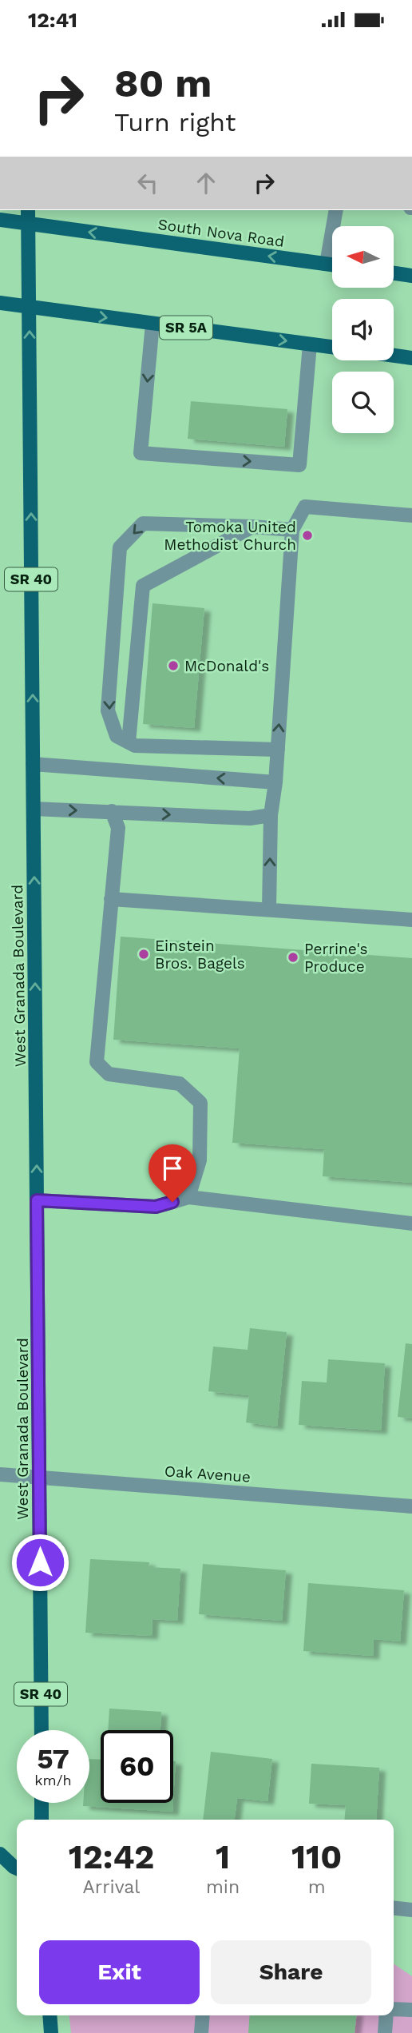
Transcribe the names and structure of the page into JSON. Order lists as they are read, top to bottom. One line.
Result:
{"streets":{"main road":["South Nova Road","SR 5A","SR 40","West Granada Boulevard"],"street":["Oak Avenue"]},"crossings":[["South Nova Road","West Granada Boulevard"],["SR 5A","West Granada Boulevard"],["West Granada Boulevard","Oak Avenue"]],"one_way":["West Granada Boulevard"],"places":["Tomoka United Methodist Church","McDonald's","Einstein Bros. Bagels","Perrine's Produce"],"north":"left","page":{"status":"12:41","turn":["80 m","Turn right"],"speed":"57 km/h","limit":"60","eta":["12:42","Arrival","1","min","110","m"],"buttons":["Exit","Share"]}}
